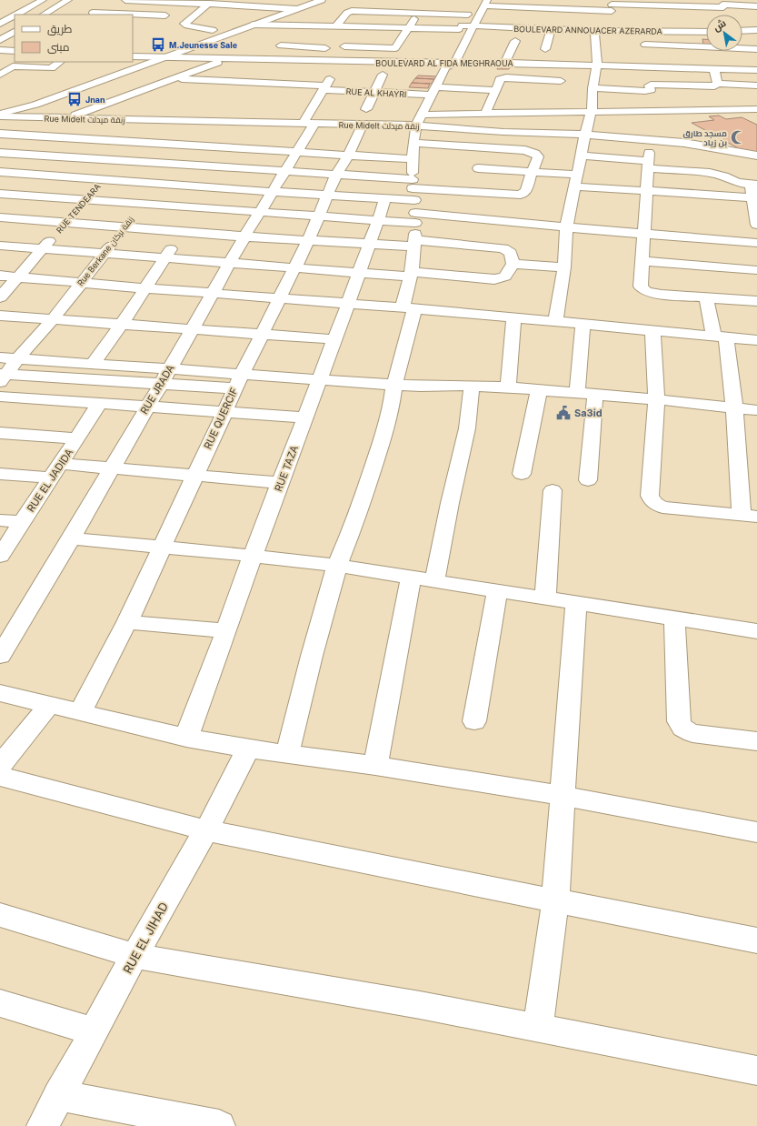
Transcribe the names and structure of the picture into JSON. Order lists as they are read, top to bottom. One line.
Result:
{"streets":{"street":["BOULEVARD ANNOUACER AZERARDA","BOULEVARD AL FIDA MEGHRAOUA","RUE AL KHAYRI","Rue Midelt زنقة ميدلت","RUE TENDEARA","Rue Berkane زنقة بركان","RUE JRADA","RUE QUERCIF","RUE TAZA","RUE EL JADIDA","RUE EL JIHAD"]},"crossings":[["BOULEVARD ANNOUACER AZERARDA","RUE JRADA"],["BOULEVARD AL FIDA MEGHRAOUA","RUE JRADA"],["RUE AL KHAYRI","RUE JRADA"],["RUE AL KHAYRI","RUE QUERCIF"],["Rue Midelt زنقة ميدلت","RUE TENDEARA"],["Rue Midelt زنقة ميدلت","Rue Berkane زنقة بركان"],["Rue Midelt زنقة ميدلت","RUE JRADA"],["Rue Midelt زنقة ميدلت","RUE QUERCIF"]],"places":{"bus stop":["M.Jeunesse Sale","Jnan"],"mosque":["مسجد طارق بن زياد"],"public building":["Sa3id"]},"legend":["طريق","مبنى"],"north":"top left"}
